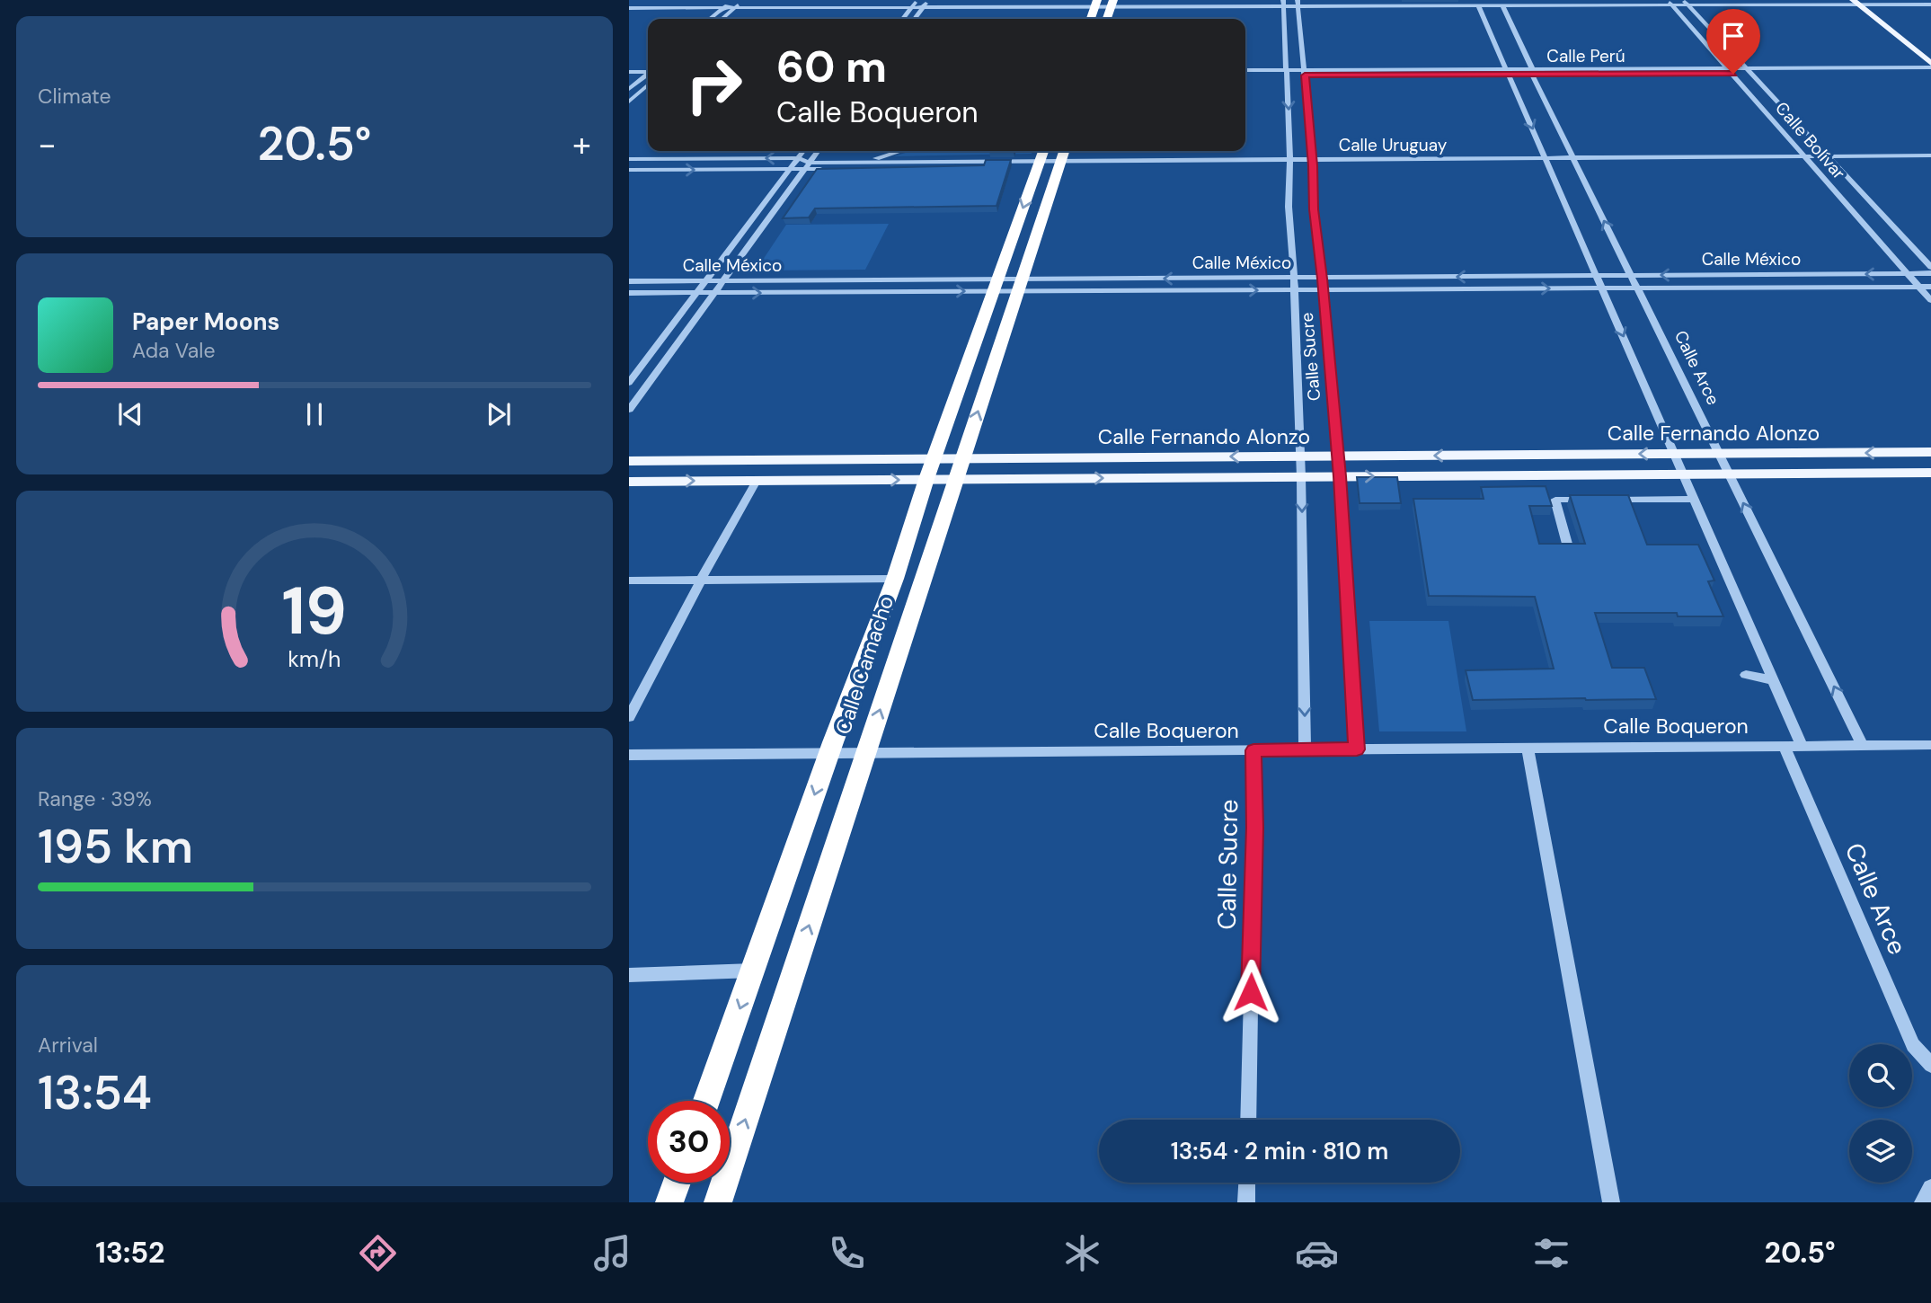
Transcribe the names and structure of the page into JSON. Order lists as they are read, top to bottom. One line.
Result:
{"streets":{"highway":["Calle Camacho"],"main road":["Calle Fernando Alonzo"],"street":["Calle Perú","Calle Bolívar","Calle Uruguay","Calle México","Calle Sucre","Calle Arce","Calle Boqueron"]},"crossings":[["Calle Perú","Calle Bolívar"],["Calle Perú","Calle Sucre"],["Calle Perú","Calle Arce"],["Calle Bolívar","Calle Uruguay"],["Calle Bolívar","Calle México"],["Calle Uruguay","Calle Sucre"],["Calle Uruguay","Calle Arce"],["Calle Uruguay","Calle Camacho"],["Calle México","Calle Sucre"],["Calle México","Calle Arce"],["Calle México","Calle Camacho"],["Calle Sucre","Calle Fernando Alonzo"],["Calle Sucre","Calle Boqueron"],["Calle Arce","Calle Fernando Alonzo"],["Calle Arce","Calle Boqueron"],["Calle Fernando Alonzo","Calle Camacho"],["Calle Camacho","Calle Boqueron"]],"page":{"tile":["Climate",["Range · 39%","195 km"],["Arrival","13:54"]],"turn":["60 m","Calle Boqueron"],"heat":["−","20.5°","+"],"song":["Paper Moons","Ada Vale"],"limit":"30","trip":"13:54 · 2 min · 810 m","tabs":["13:52","20.5°"],"gauge":["19","km/h"]}}
